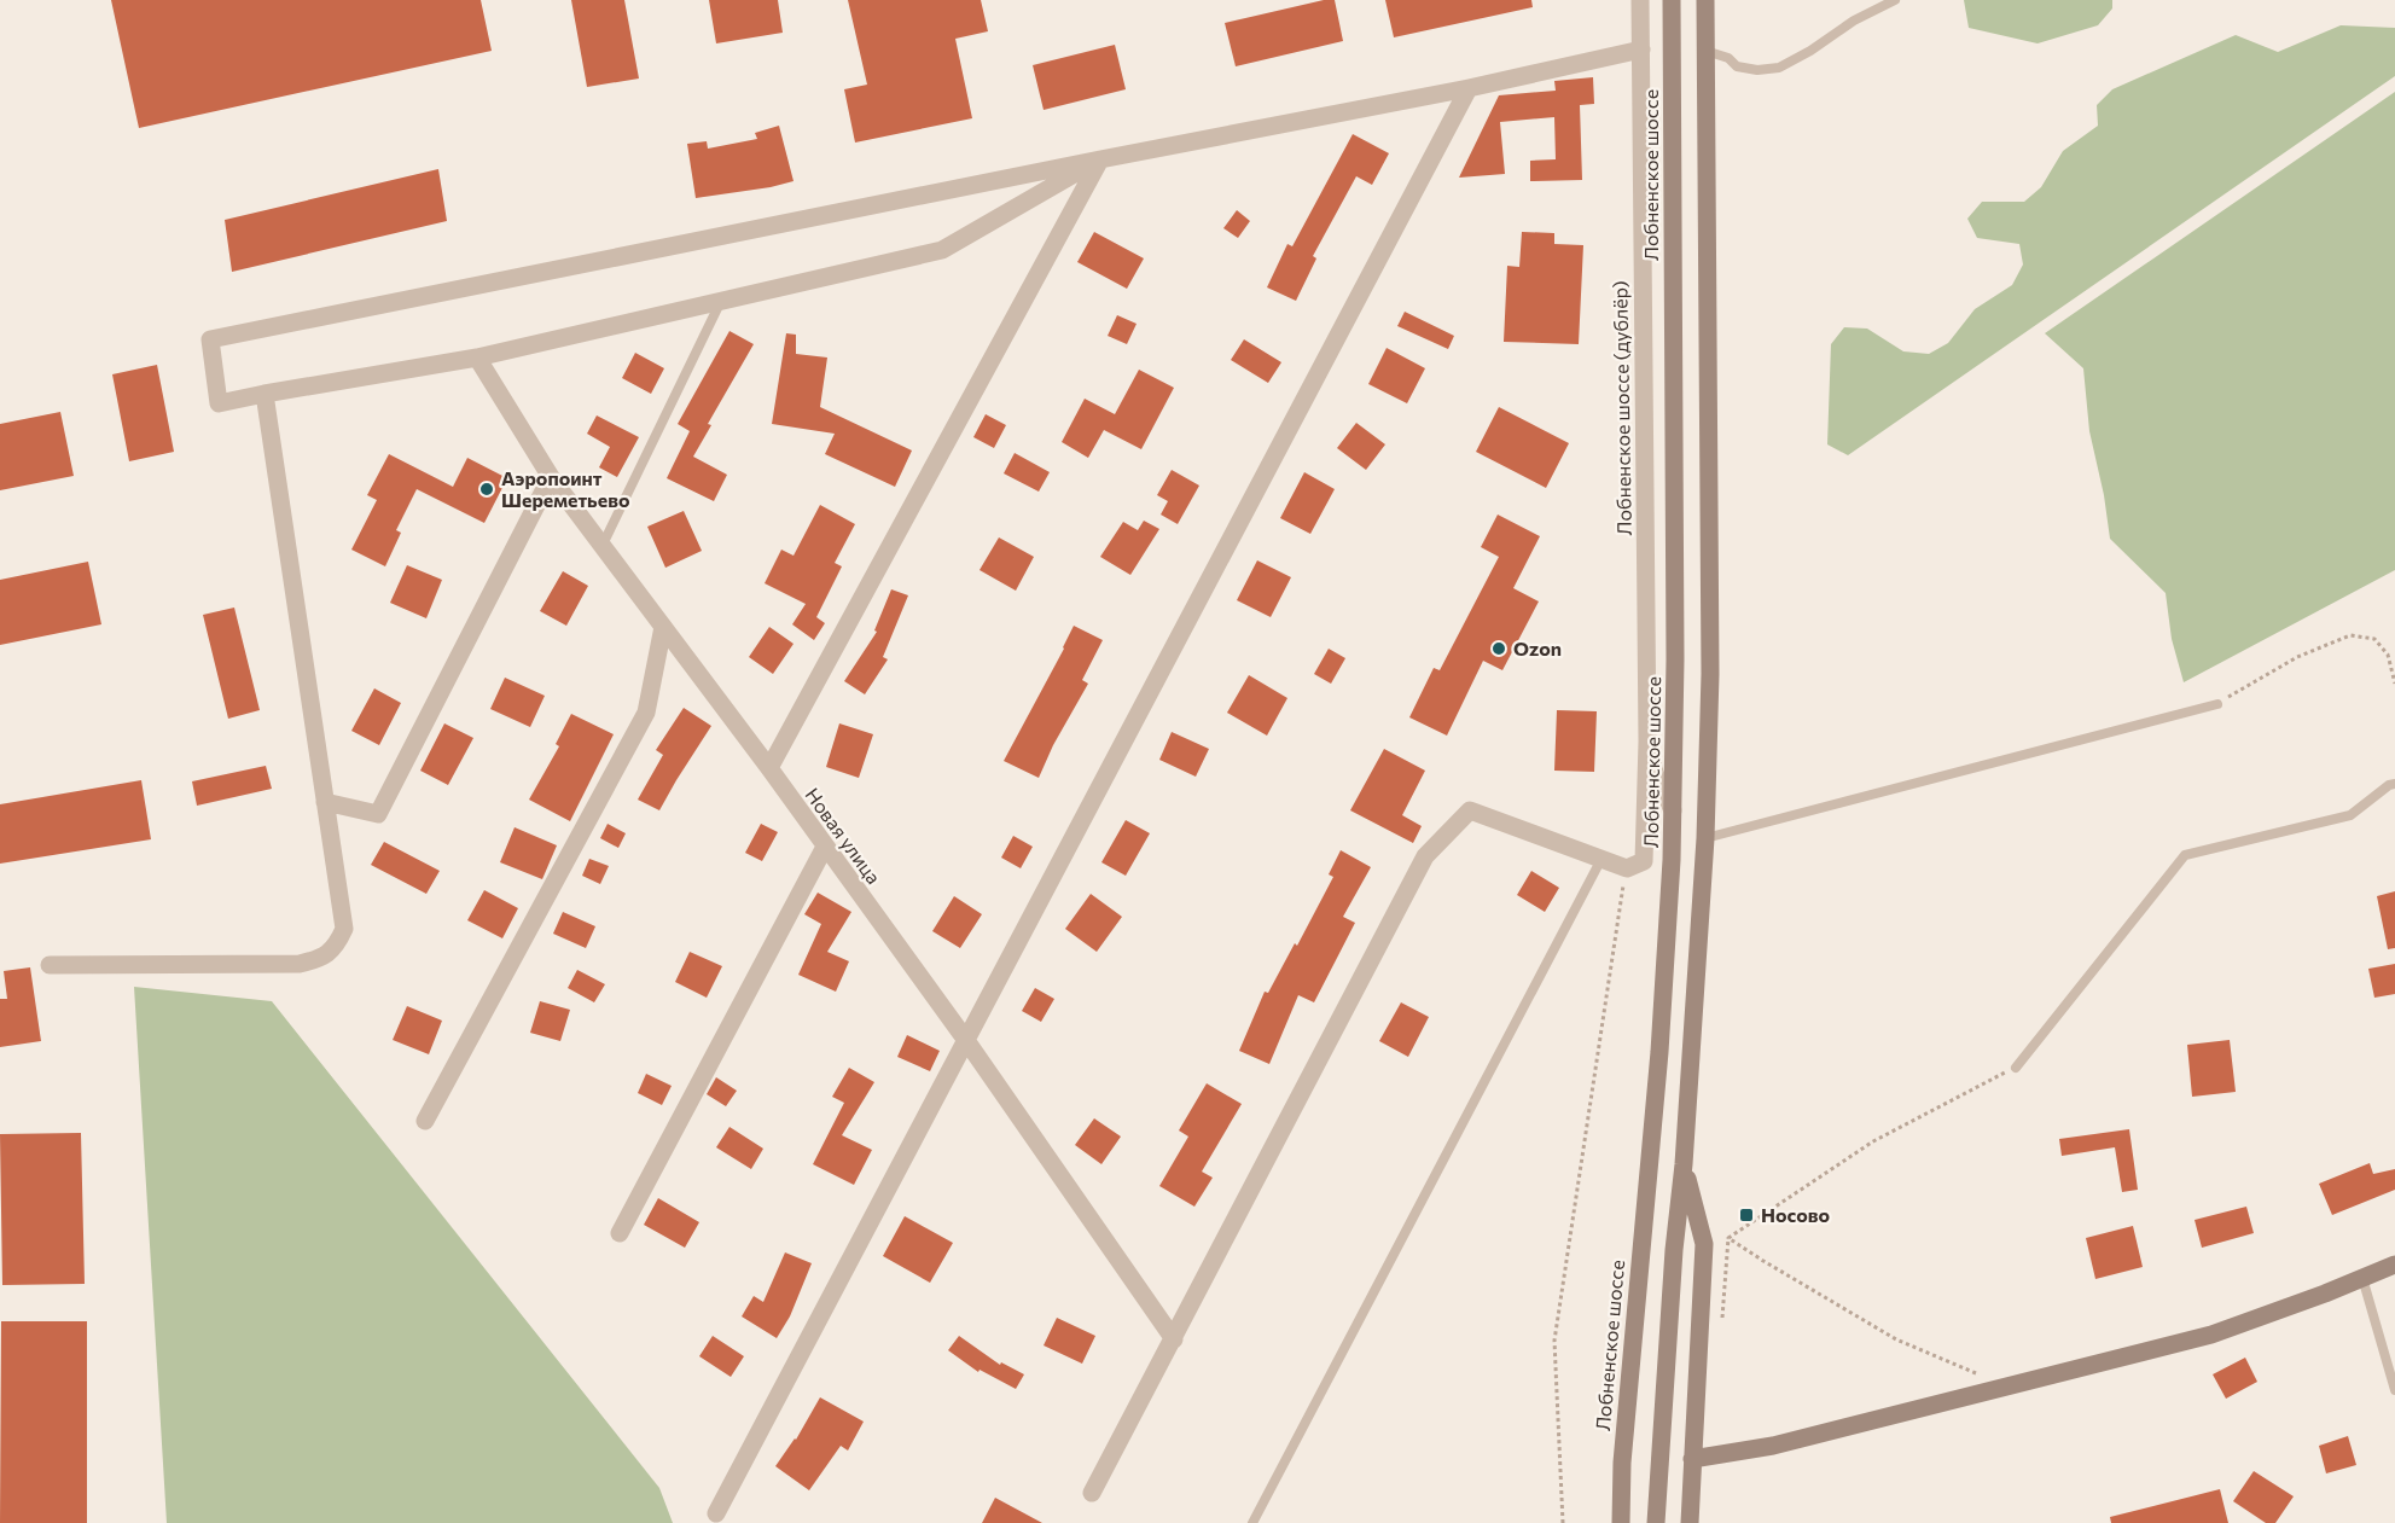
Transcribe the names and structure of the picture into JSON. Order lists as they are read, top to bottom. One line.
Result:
{"streets":{"main road":["Лобненское шоссе"],"street":["Лобненское шоссе (дублёр)","Новая улица"]},"crossings":[["Лобненское шоссе","Лобненское шоссе (дублёр)"]],"places":{"other":["Аэропоинт Шереметьево","Ozon"],"transit":["Носово"]}}
